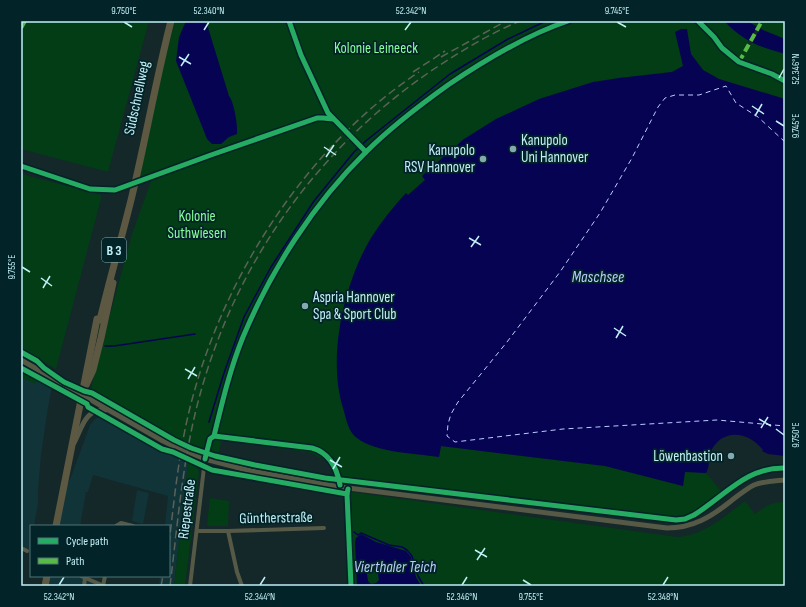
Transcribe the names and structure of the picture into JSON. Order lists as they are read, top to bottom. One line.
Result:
{"streets":{"highway":["Südschnellweg","B 3"],"street":["Riepestraße","Güntherstraße"]},"crossings":[["Südschnellweg","B 3"],["Riepestraße","Güntherstraße"]],"water":["Maschsee","Vierthaler Teich"],"parks":["Kolonie Leineeck","Kolonie Suthwiesen"],"places":["Kanupolo Uni Hannover","Kanupolo RSV Hannover","Aspria Hannover Spa & Sport Club","Löwenbastion"],"legend":["Cycle path","Path"],"coordinates":["9.750°E","52.340°N","52.342°N","9.745°E","52.346°N","9.755°E","52.344°N","52.348°N"]}
